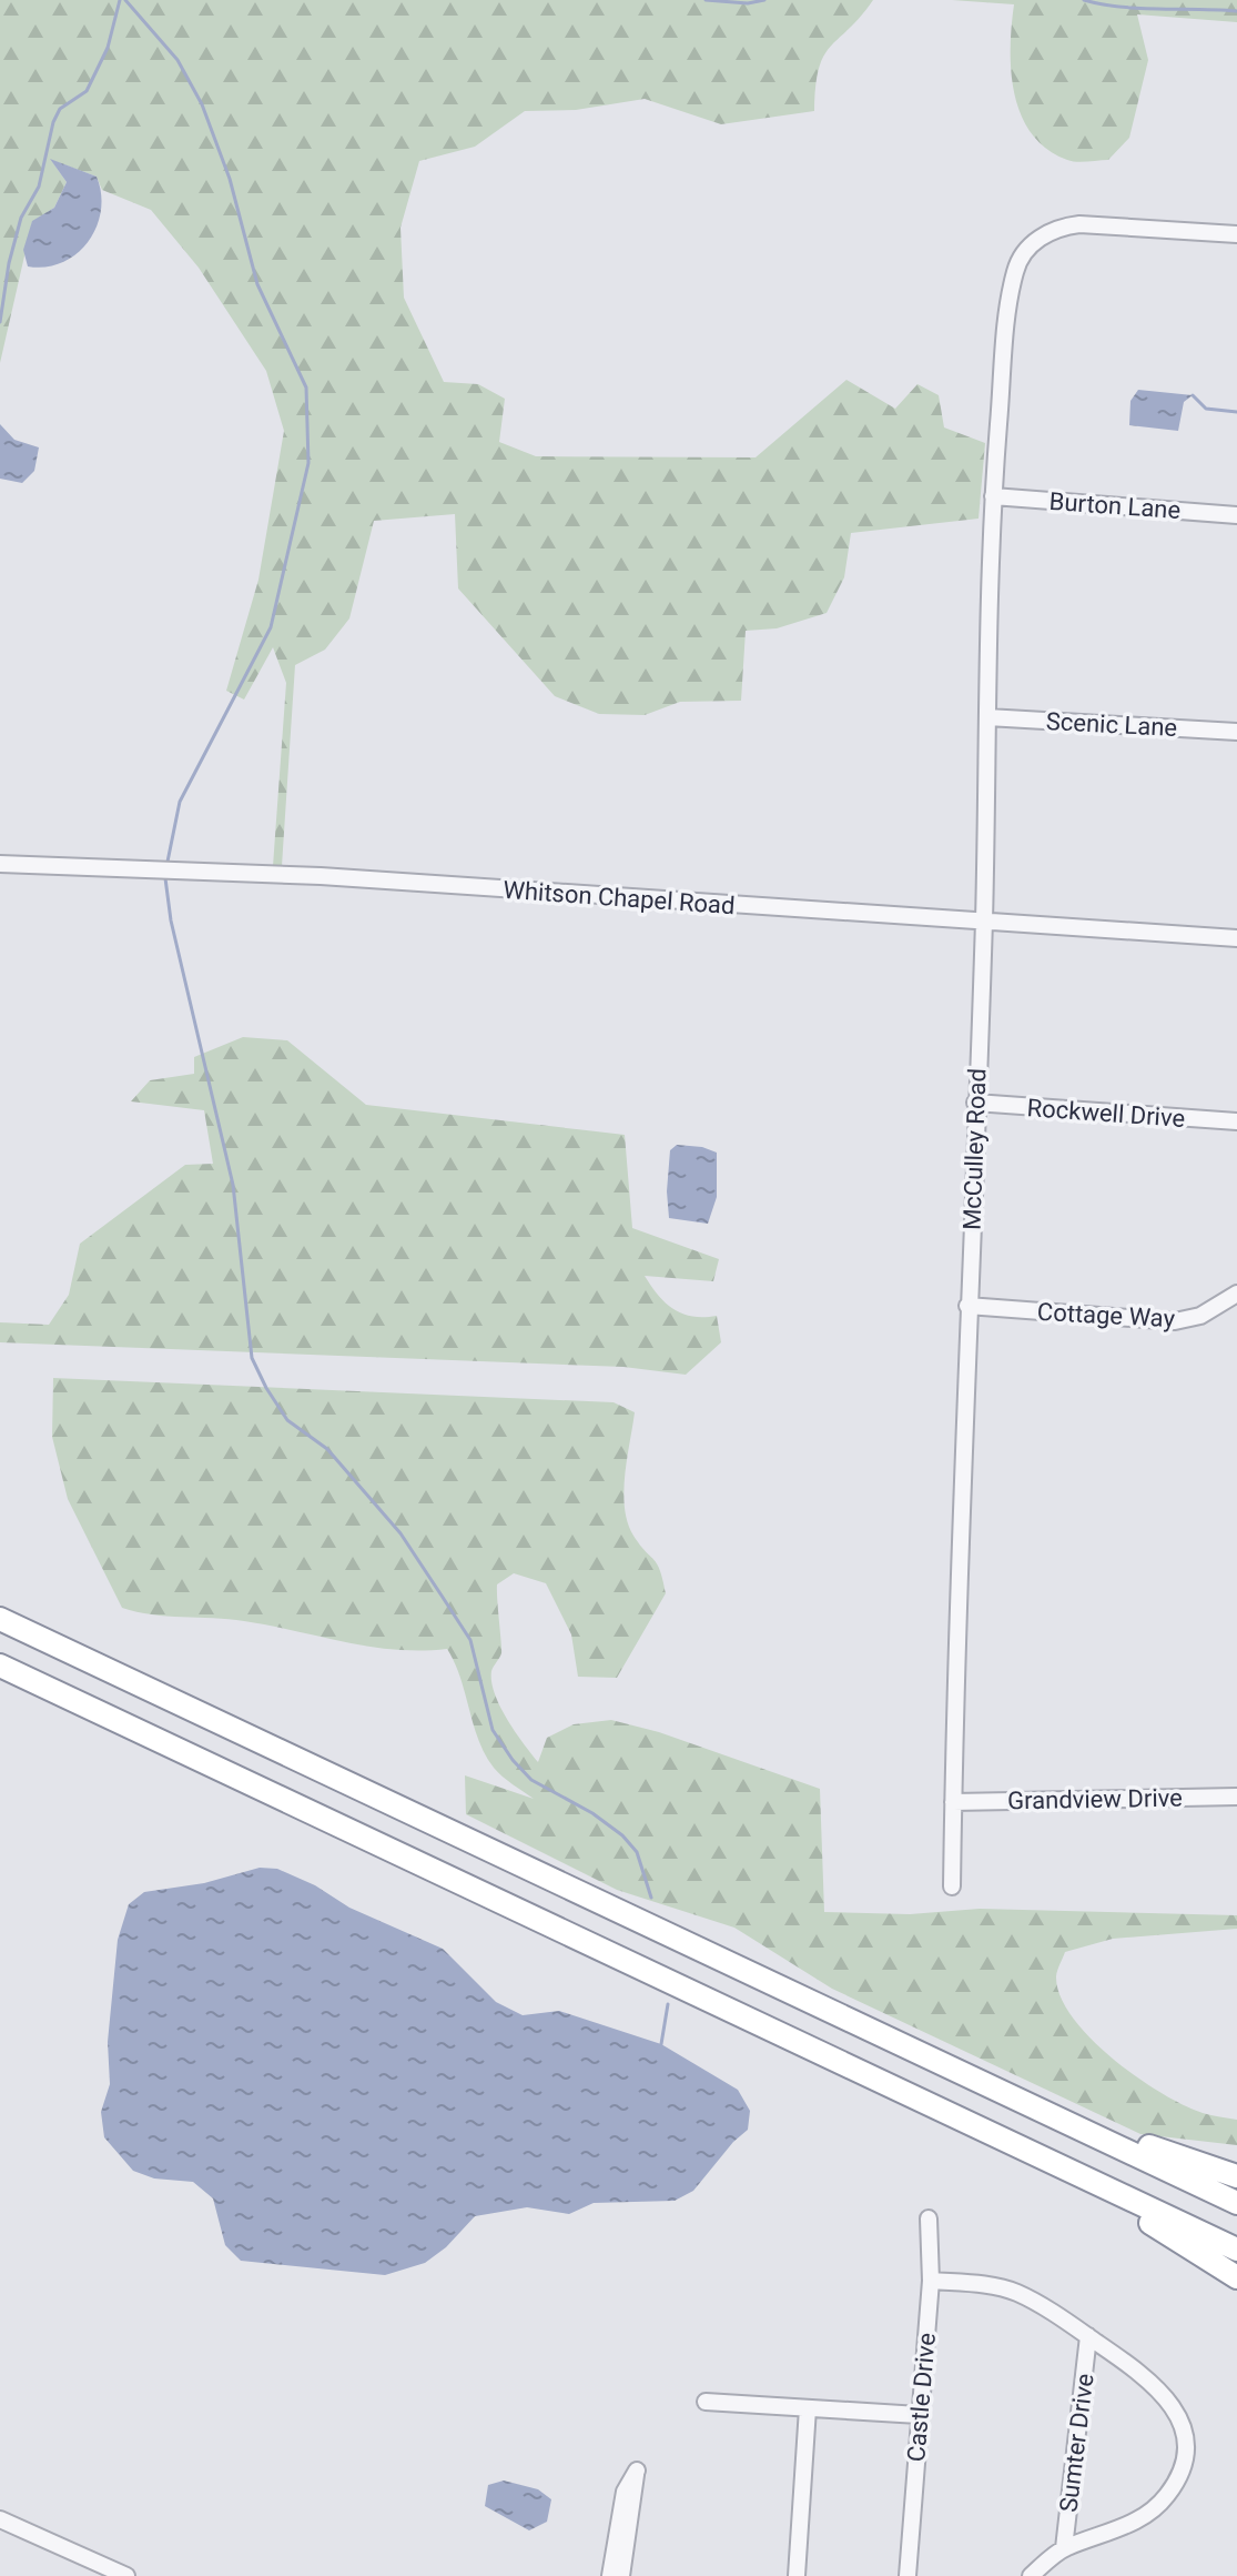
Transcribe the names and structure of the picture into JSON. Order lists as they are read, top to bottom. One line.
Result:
{"streets":{"street":["Burton Lane","Scenic Lane","Whitson Chapel Road","Rockwell Drive","McCulley Road","Cottage Way","Grandview Drive","Castle Drive","Sumter Drive"]},"crossings":[["Burton Lane","McCulley Road"],["Scenic Lane","McCulley Road"],["Whitson Chapel Road","McCulley Road"],["Rockwell Drive","McCulley Road"],["McCulley Road","Cottage Way"],["McCulley Road","Grandview Drive"]]}
